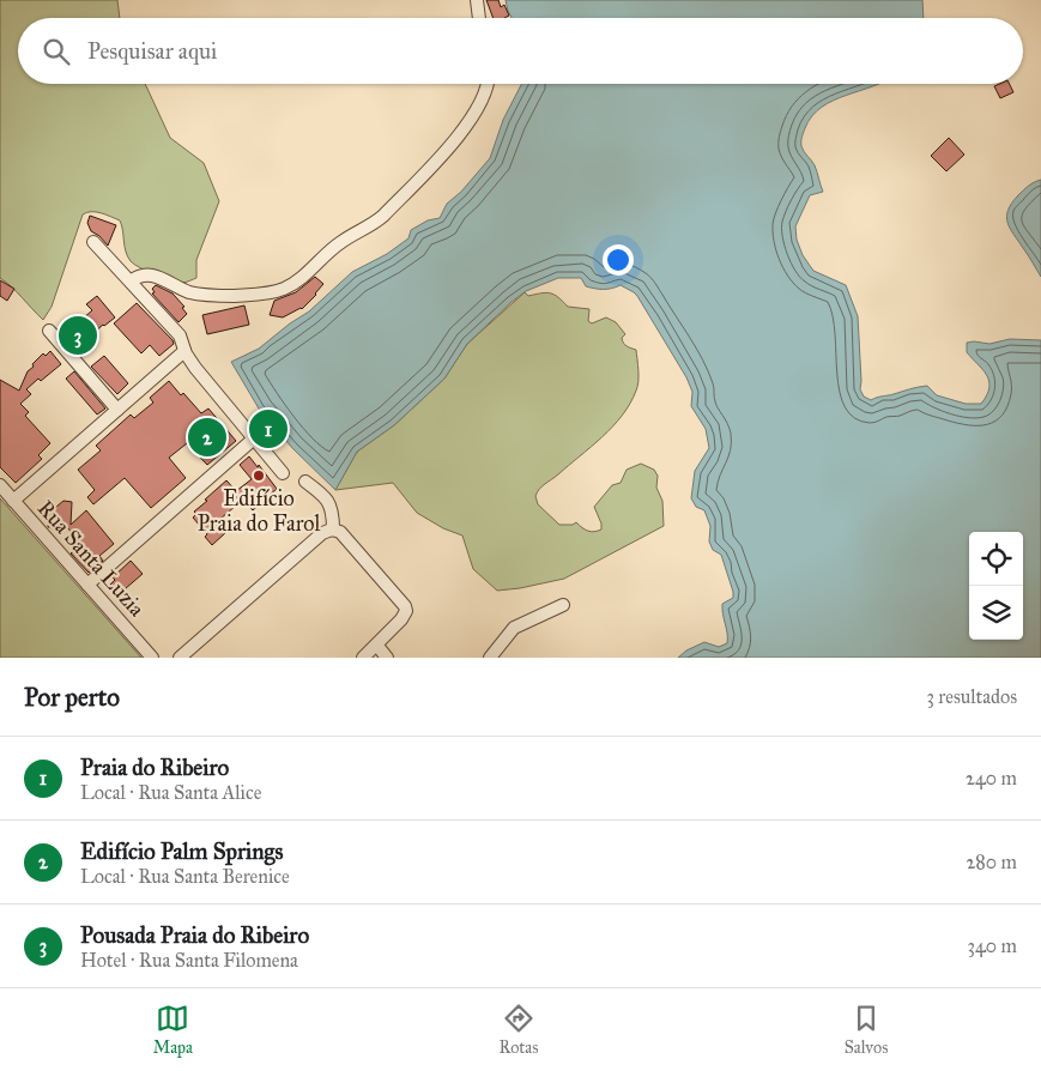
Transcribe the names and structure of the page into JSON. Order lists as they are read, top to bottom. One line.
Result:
{"streets":{"street":["Rua Santa Luzia"]},"places":["Edifício Praia do Farol"],"page":{"search":"Pesquisar aqui","pins":["3","1","2"],"heading":["Por perto","3 resultados"],"list":[{"mark":"1","name":"Praia do Ribeiro","note":"Local · Rua Santa Alice","value":"240 m"},{"mark":"2","name":"Edifício Palm Springs","note":"Local · Rua Santa Berenice","value":"280 m"},{"mark":"3","name":"Pousada Praia do Ribeiro","note":"Hotel · Rua Santa Filomena","value":"340 m"}],"nav":["Mapa","Rotas","Salvos"]}}
